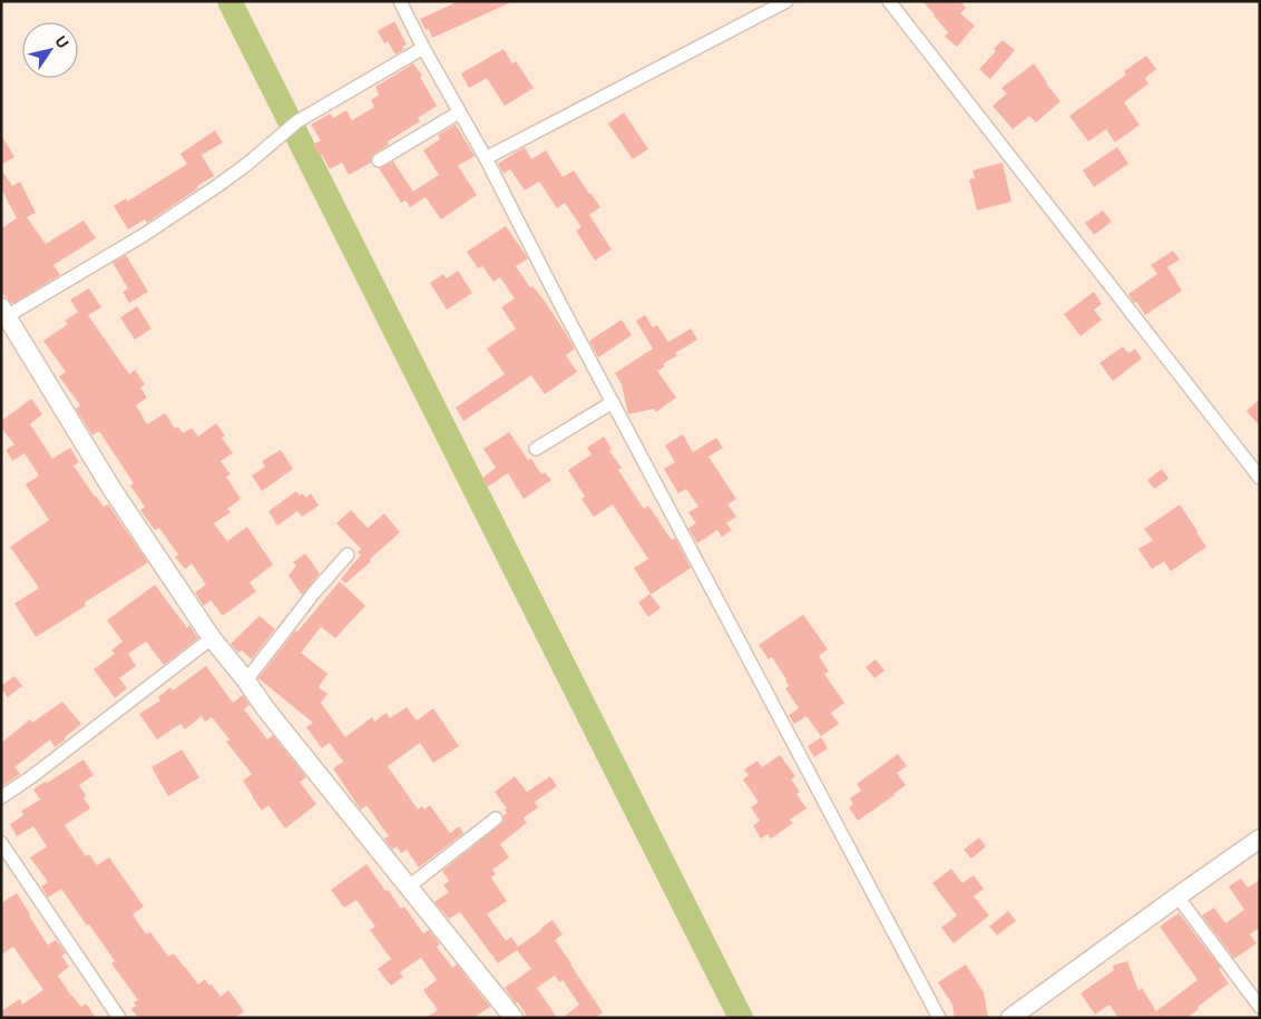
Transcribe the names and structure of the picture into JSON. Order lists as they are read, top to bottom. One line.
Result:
{"north":"top right"}
